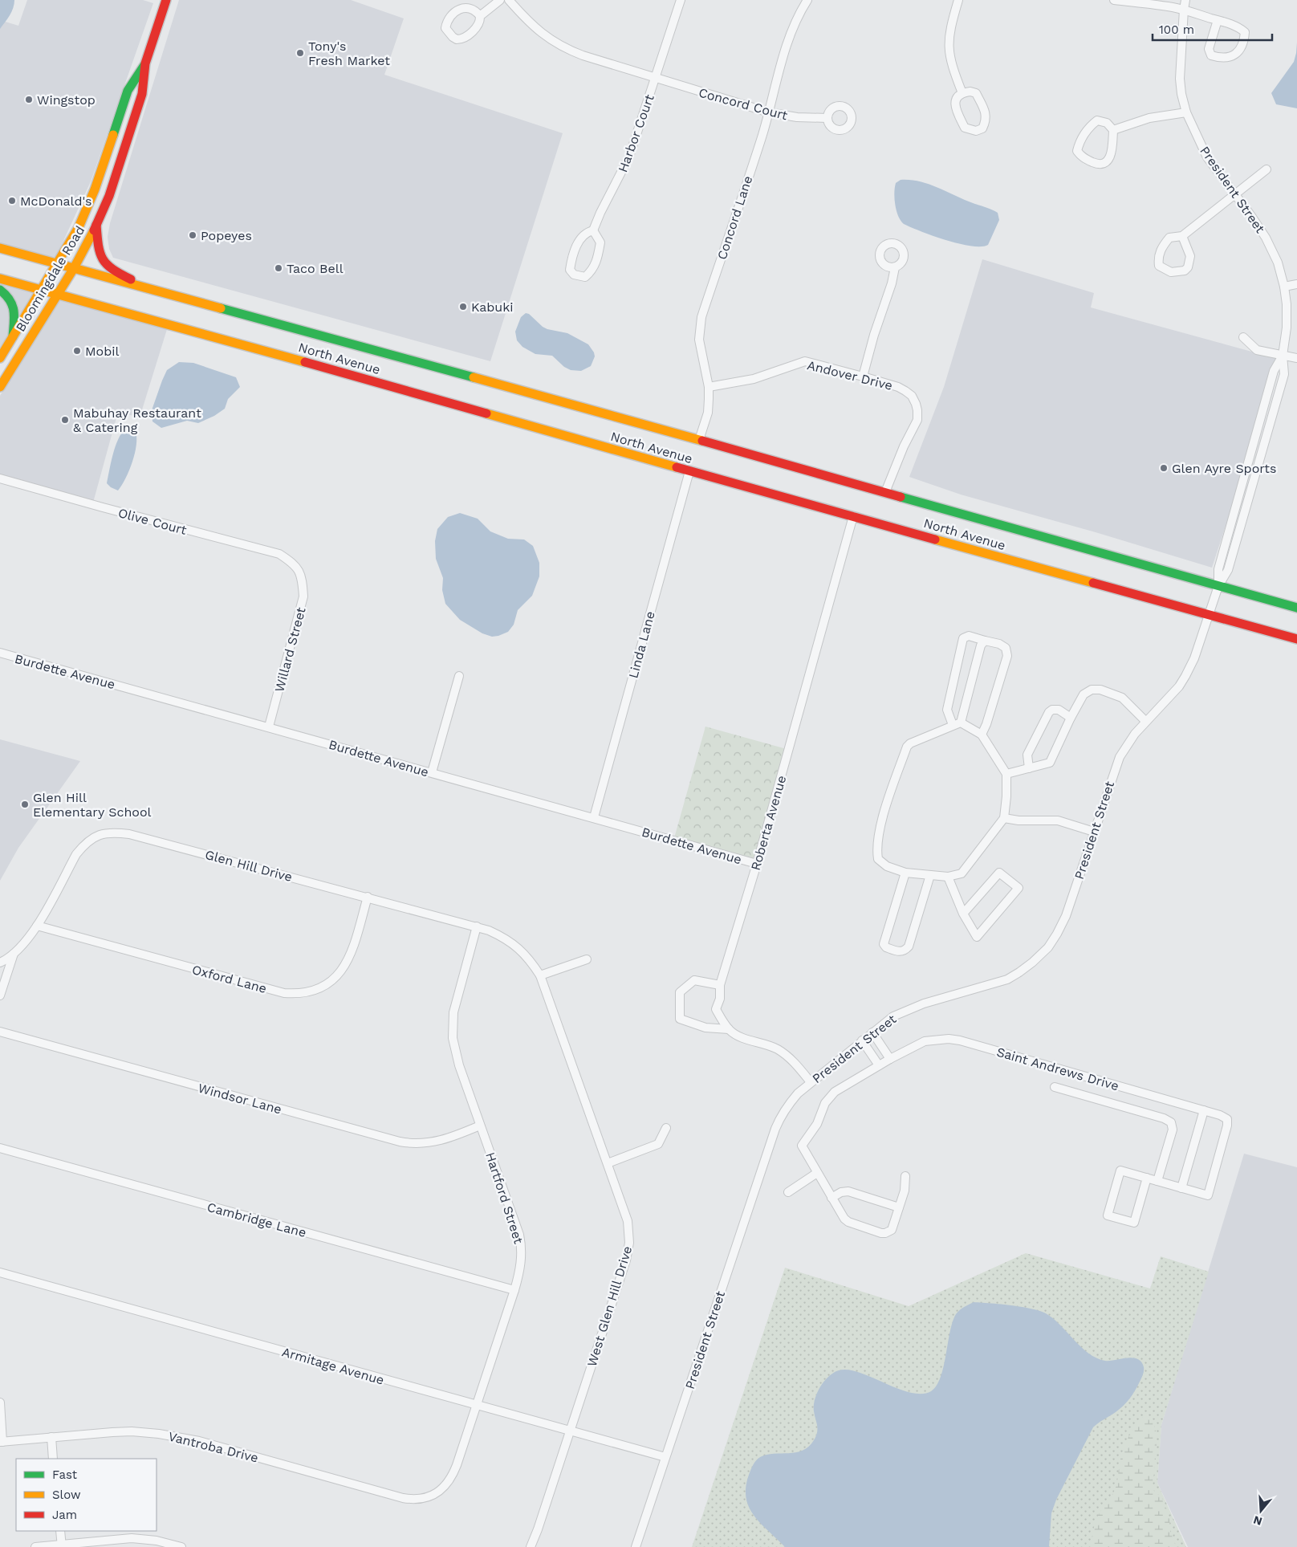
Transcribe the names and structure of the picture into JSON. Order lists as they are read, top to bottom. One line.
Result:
{"streets":{"main road":["Bloomingdale Road","North Avenue"],"street":["Concord Court","Harbor Court","President Street","Concord Lane","Andover Drive","Olive Court","Linda Lane","Willard Street","Burdette Avenue","Roberta Avenue","Glen Hill Drive","Oxford Lane","Saint Andrews Drive","Windsor Lane","Hartford Street","Cambridge Lane","West Glen Hill Drive","Armitage Avenue","Vantroba Drive"]},"crossings":[["Concord Court","Harbor Court"],["Concord Court","Concord Lane"],["President Street","North Avenue"],["President Street","Armitage Avenue"],["Concord Lane","North Avenue"],["Concord Lane","Andover Drive"],["Bloomingdale Road","North Avenue"],["North Avenue","Andover Drive"],["North Avenue","Linda Lane"],["North Avenue","Roberta Avenue"],["Olive Court","Willard Street"],["Linda Lane","Burdette Avenue"],["Willard Street","Burdette Avenue"],["Burdette Avenue","Roberta Avenue"],["Glen Hill Drive","Oxford Lane"],["Glen Hill Drive","Hartford Street"],["Glen Hill Drive","West Glen Hill Drive"],["Windsor Lane","Hartford Street"],["Hartford Street","Cambridge Lane"],["Hartford Street","Armitage Avenue"],["Hartford Street","Vantroba Drive"],["West Glen Hill Drive","Armitage Avenue"]],"places":["Tony's Fresh Market","Wingstop","McDonald's","Popeyes","Taco Bell","Kabuki","Mobil","Mabuhay Restaurant & Catering","Glen Ayre Sports","Glen Hill Elementary School"],"legend":["Fast","Slow","Jam"],"scale_bar":"100 m","north":"bottom"}
